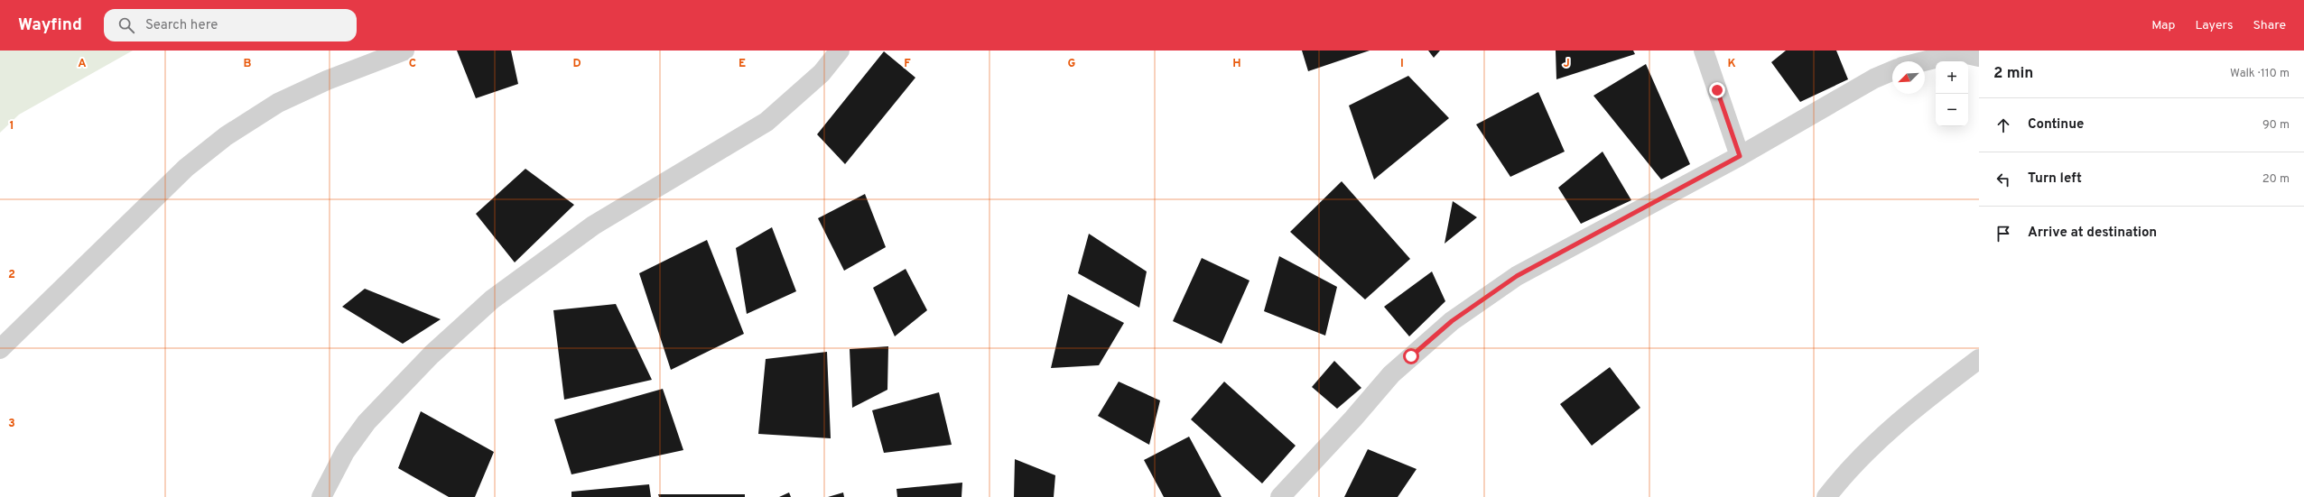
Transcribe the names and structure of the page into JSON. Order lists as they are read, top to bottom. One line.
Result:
{"north":"bottom left","page":{"header":"Wayfind","search":"Search here","nav":["Map","Layers","Share"],"heading":["2 min","Walk · 110 m"],"map_buttons":["+","−"],"list":[["Continue","90 m"],["Turn left","20 m"],"Arrive at destination"]},"grid":{"columns":["A","B","C","D","E","F","G","H","I","J","K"],"rows":["1","2","3"]}}
